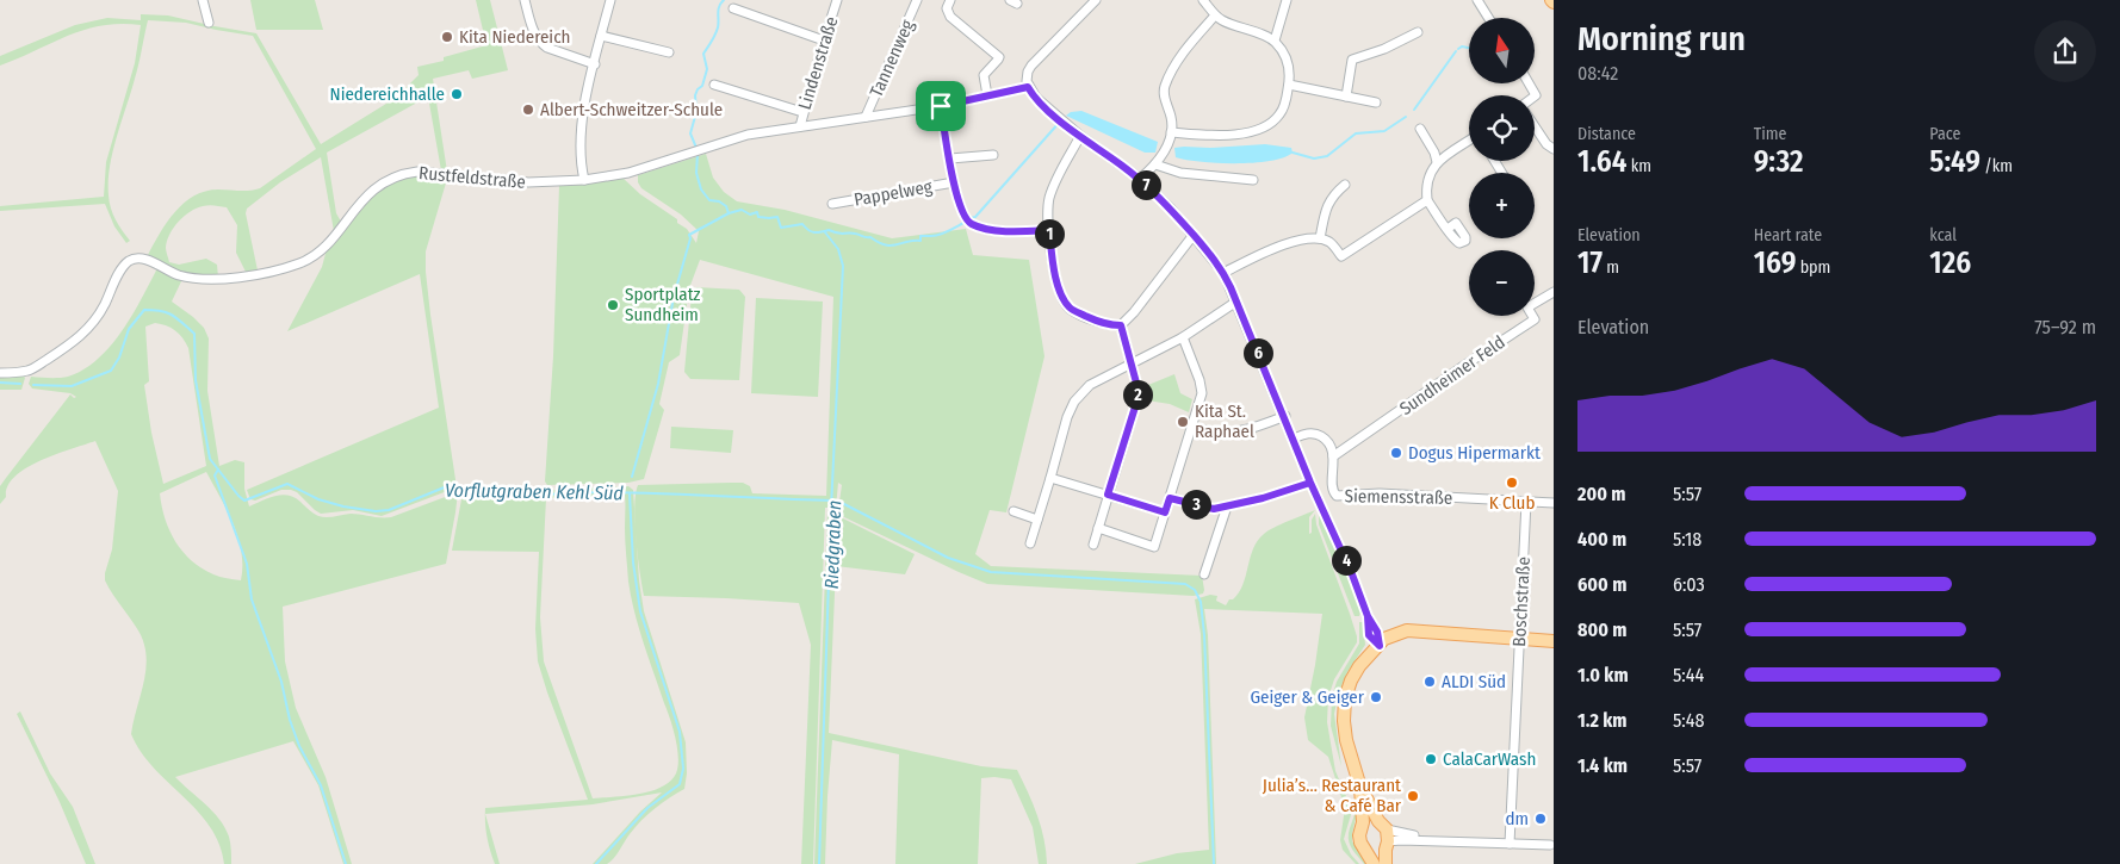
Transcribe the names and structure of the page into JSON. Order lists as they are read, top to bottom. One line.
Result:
{"streets":{"street":["Tannenweg","Lindenstraße","Rustfeldstraße","Pappelweg","Sundheimer Feld","Siemensstraße","Boschstraße"]},"crossings":[["Tannenweg","Rustfeldstraße"],["Lindenstraße","Rustfeldstraße"],["Sundheimer Feld","Siemensstraße"],["Siemensstraße","Boschstraße"]],"water":["Vorflutgraben Kehl Süd","Riedgraben"],"places":["Kita Niedereich","Niedereichhalle","Albert-Schweitzer-Schule","Sportplatz Sundheim","Kita St. Raphael","Dogus Hipermarkt","K Club","ALDI Süd","Geiger & Geiger","CalaCarWash","Julia’s… Restaurant & Café Bar","dm"],"north":"top","page":{"heading":["Morning run","08:42"],"map_buttons":["+","−"],"stats":[["Distance","1.64 km"],["Time","9:32"],["Pace","5:49 /km"],["Elevation","17 m"],["Heart rate","169 bpm"],["kcal","126"]],"pins":["7","1","6","2","3","4"],"chart":["Elevation","75–92 m"],"list":[{"name":"200 m","note":"5:57"},{"name":"400 m","note":"5:18"},{"name":"600 m","note":"6:03"},{"name":"800 m","note":"5:57"},{"name":"1.0 km","note":"5:44"},{"name":"1.2 km","note":"5:48"},{"name":"1.4 km","note":"5:57"}]}}
